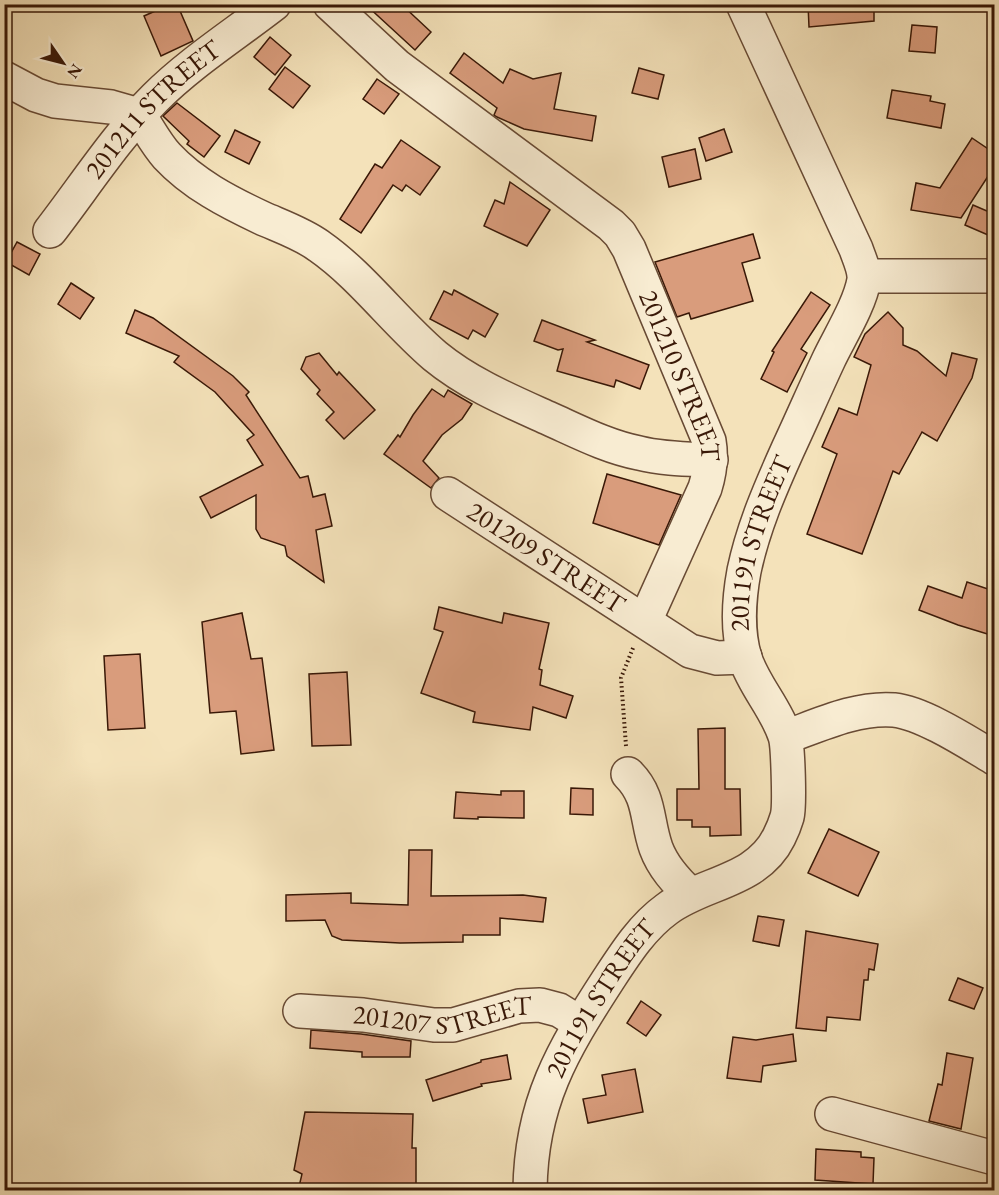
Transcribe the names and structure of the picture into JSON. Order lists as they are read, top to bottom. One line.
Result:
{"streets":{"street":["201211 STREET","201210 STREET","201191 STREET","201209 STREET","201207 STREET"]},"crossings":[["201210 STREET","201209 STREET"],["201191 STREET","201209 STREET"],["201191 STREET","201207 STREET"]],"north":"bottom right"}
